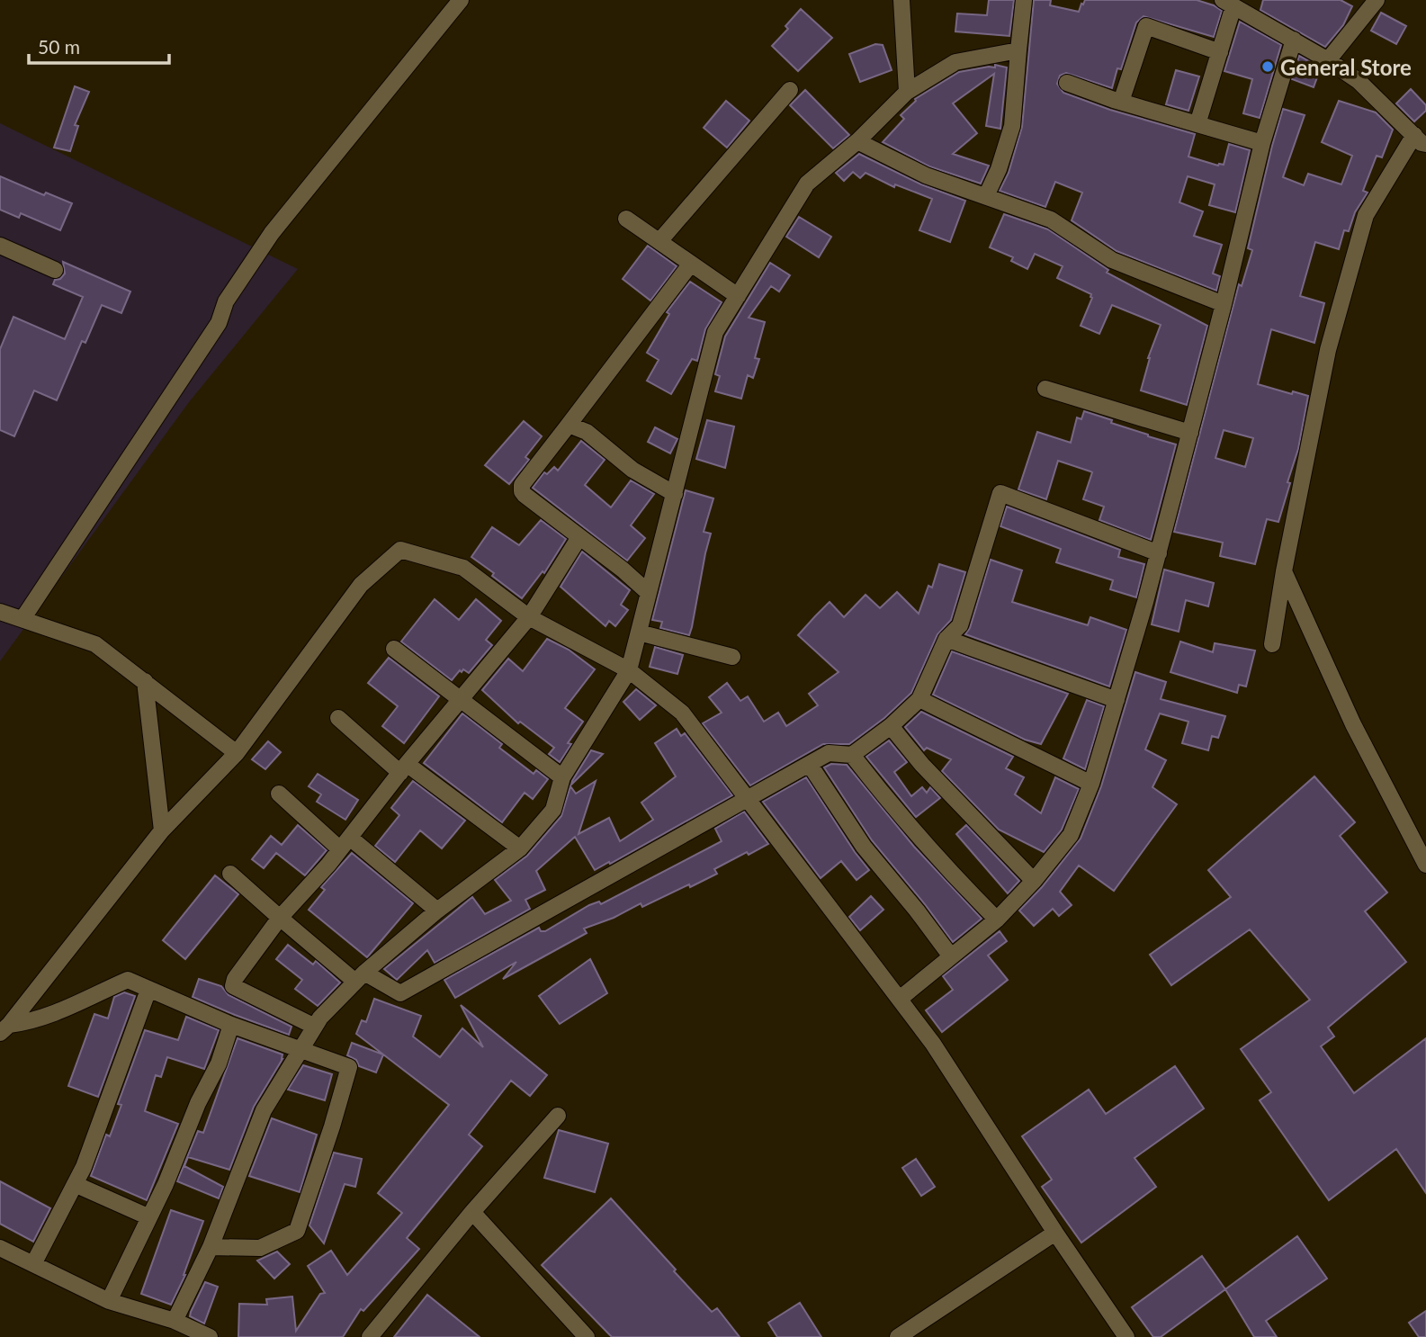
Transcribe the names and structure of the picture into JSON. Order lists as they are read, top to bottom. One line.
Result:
{"places":["General Store"],"scale_bar":"50 m"}
